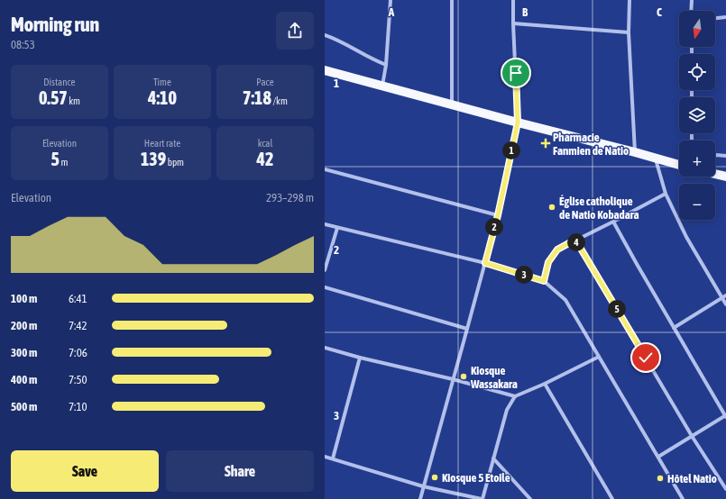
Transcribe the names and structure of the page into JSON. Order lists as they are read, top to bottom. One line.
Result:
{"places":{"health":["Pharmacie Fanmien de Natio"],"other":["Église catholique de Natio Kobadara","Kiosque Wassakara","Kiosque 5 Etoile","Hôtel Natio"]},"north":"bottom","page":{"heading":["Morning run","08:53"],"map_buttons":["+","−"],"stats":[["Distance","0.57 km"],["Time","4:10"],["Pace","7:18 /km"],["Elevation","5 m"],["Heart rate","139 bpm"],["kcal","42"]],"pins":["1","2","4","3","5"],"chart":["Elevation","293–298 m"],"list":[{"name":"100 m","note":"6:41"},{"name":"200 m","note":"7:42"},{"name":"300 m","note":"7:06"},{"name":"400 m","note":"7:50"},{"name":"500 m","note":"7:10"}],"buttons":["Save","Share"]},"grid":{"columns":["A","B","C"],"rows":["1","2","3"]}}
